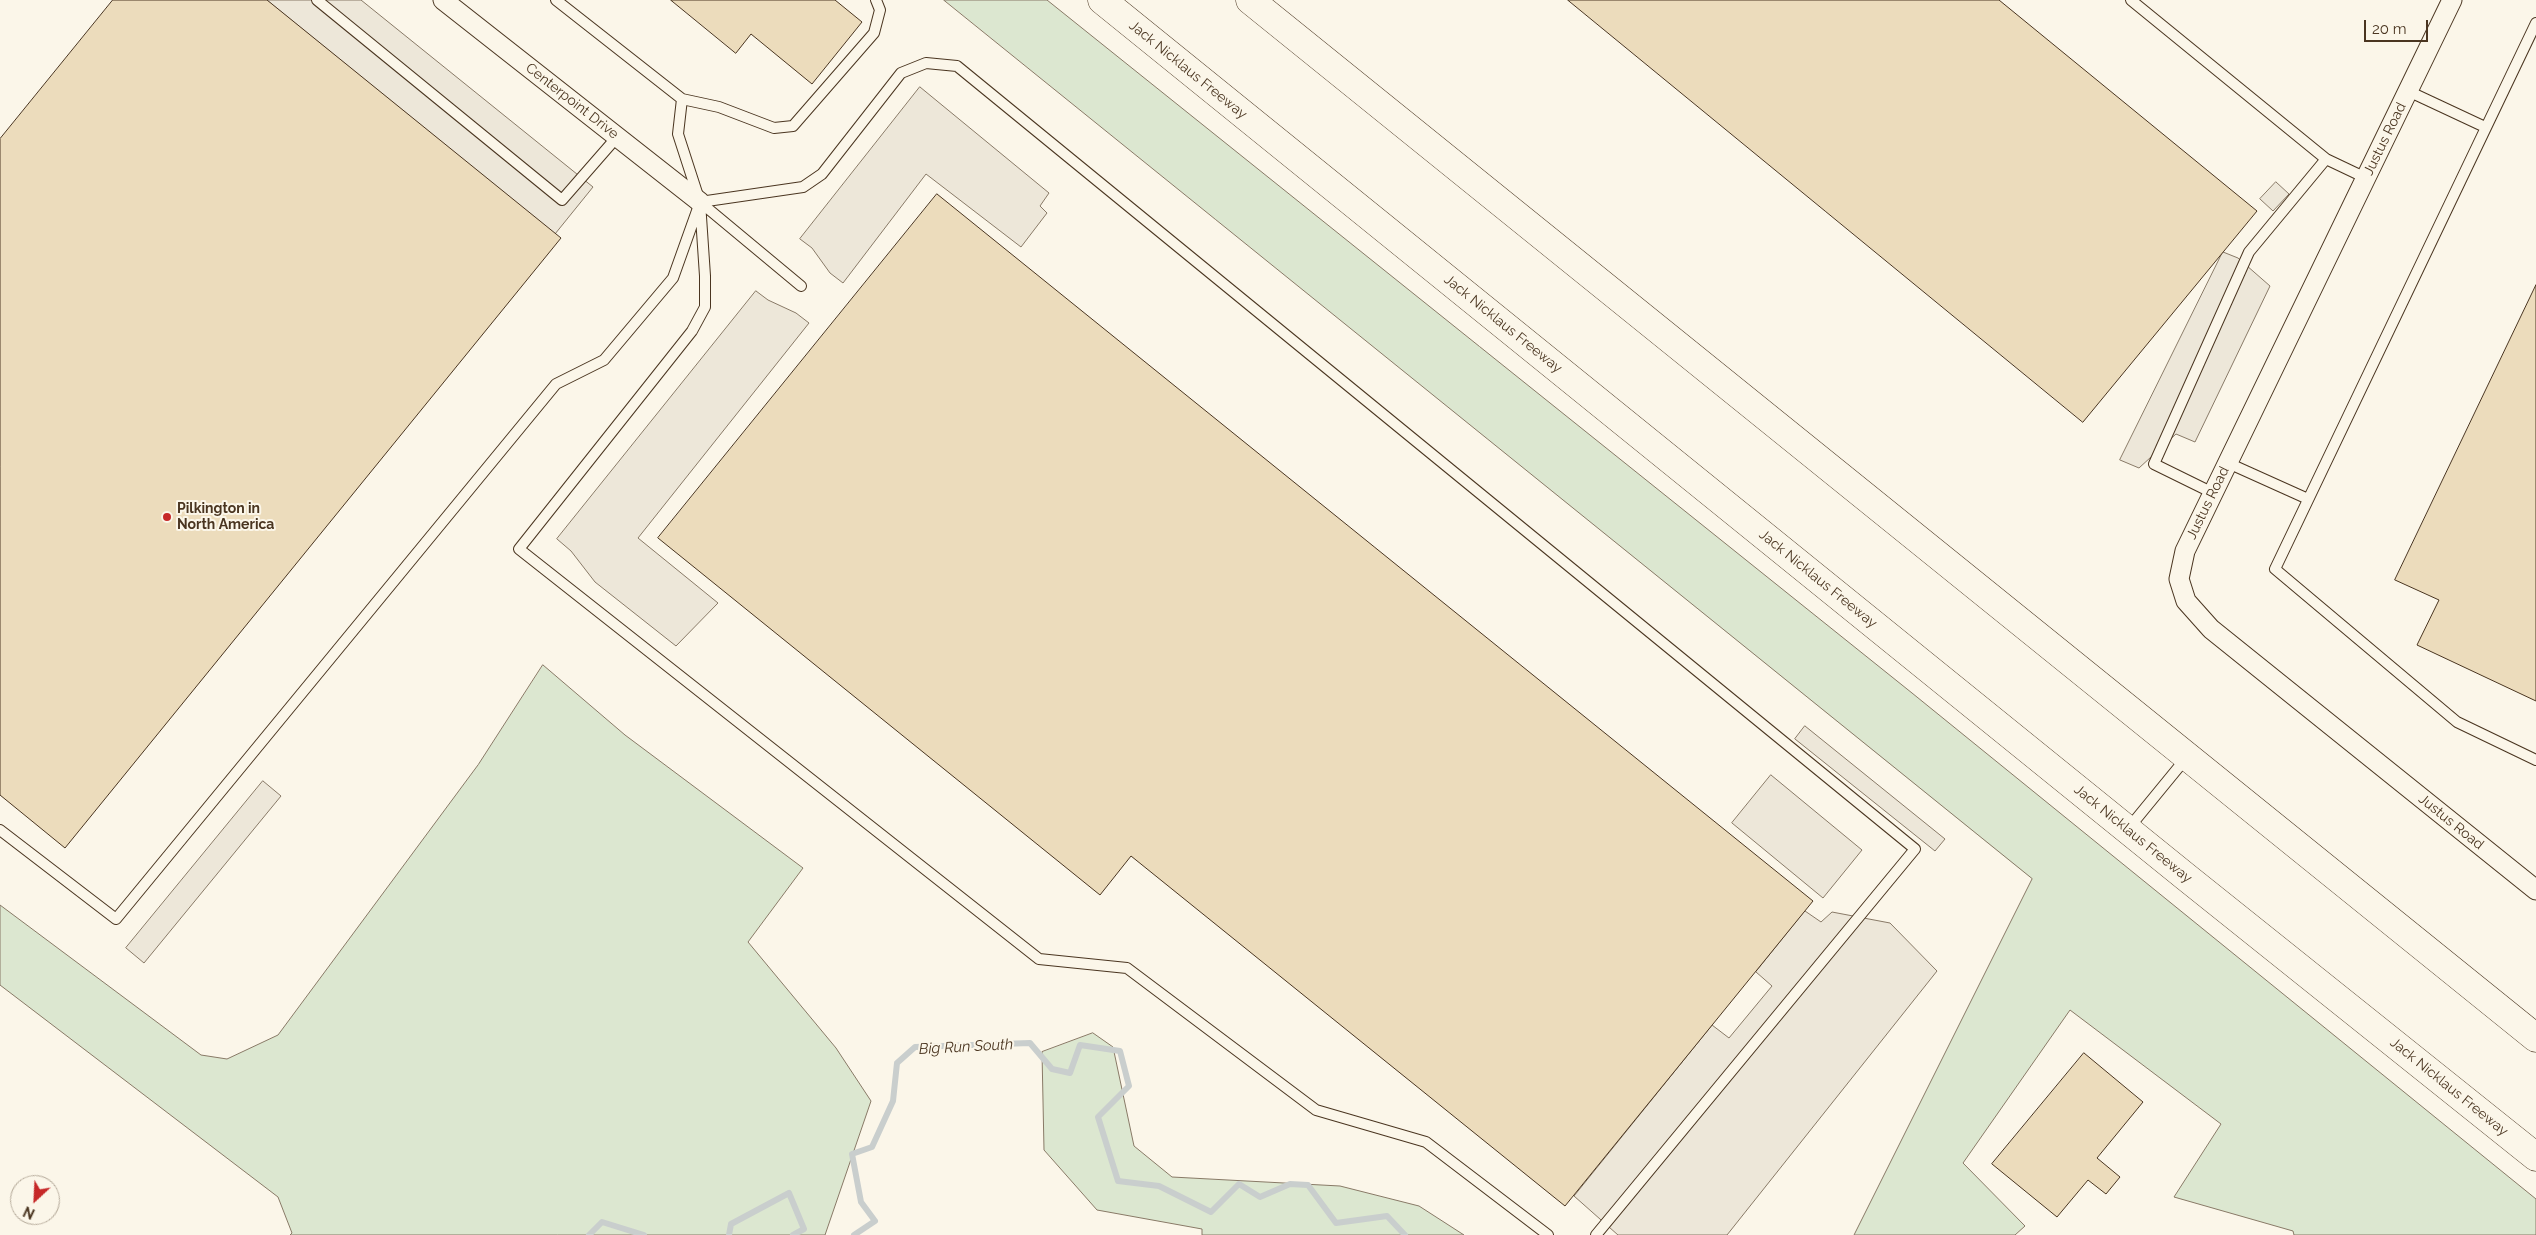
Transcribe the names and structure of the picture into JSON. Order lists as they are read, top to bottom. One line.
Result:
{"streets":{"highway":["Jack Nicklaus Freeway"],"street":["Centerpoint Drive","Justus Road"]},"water":["Big Run South"],"places":["Pilkington in North America"],"scale_bar":"20 m","north":"bottom left"}
